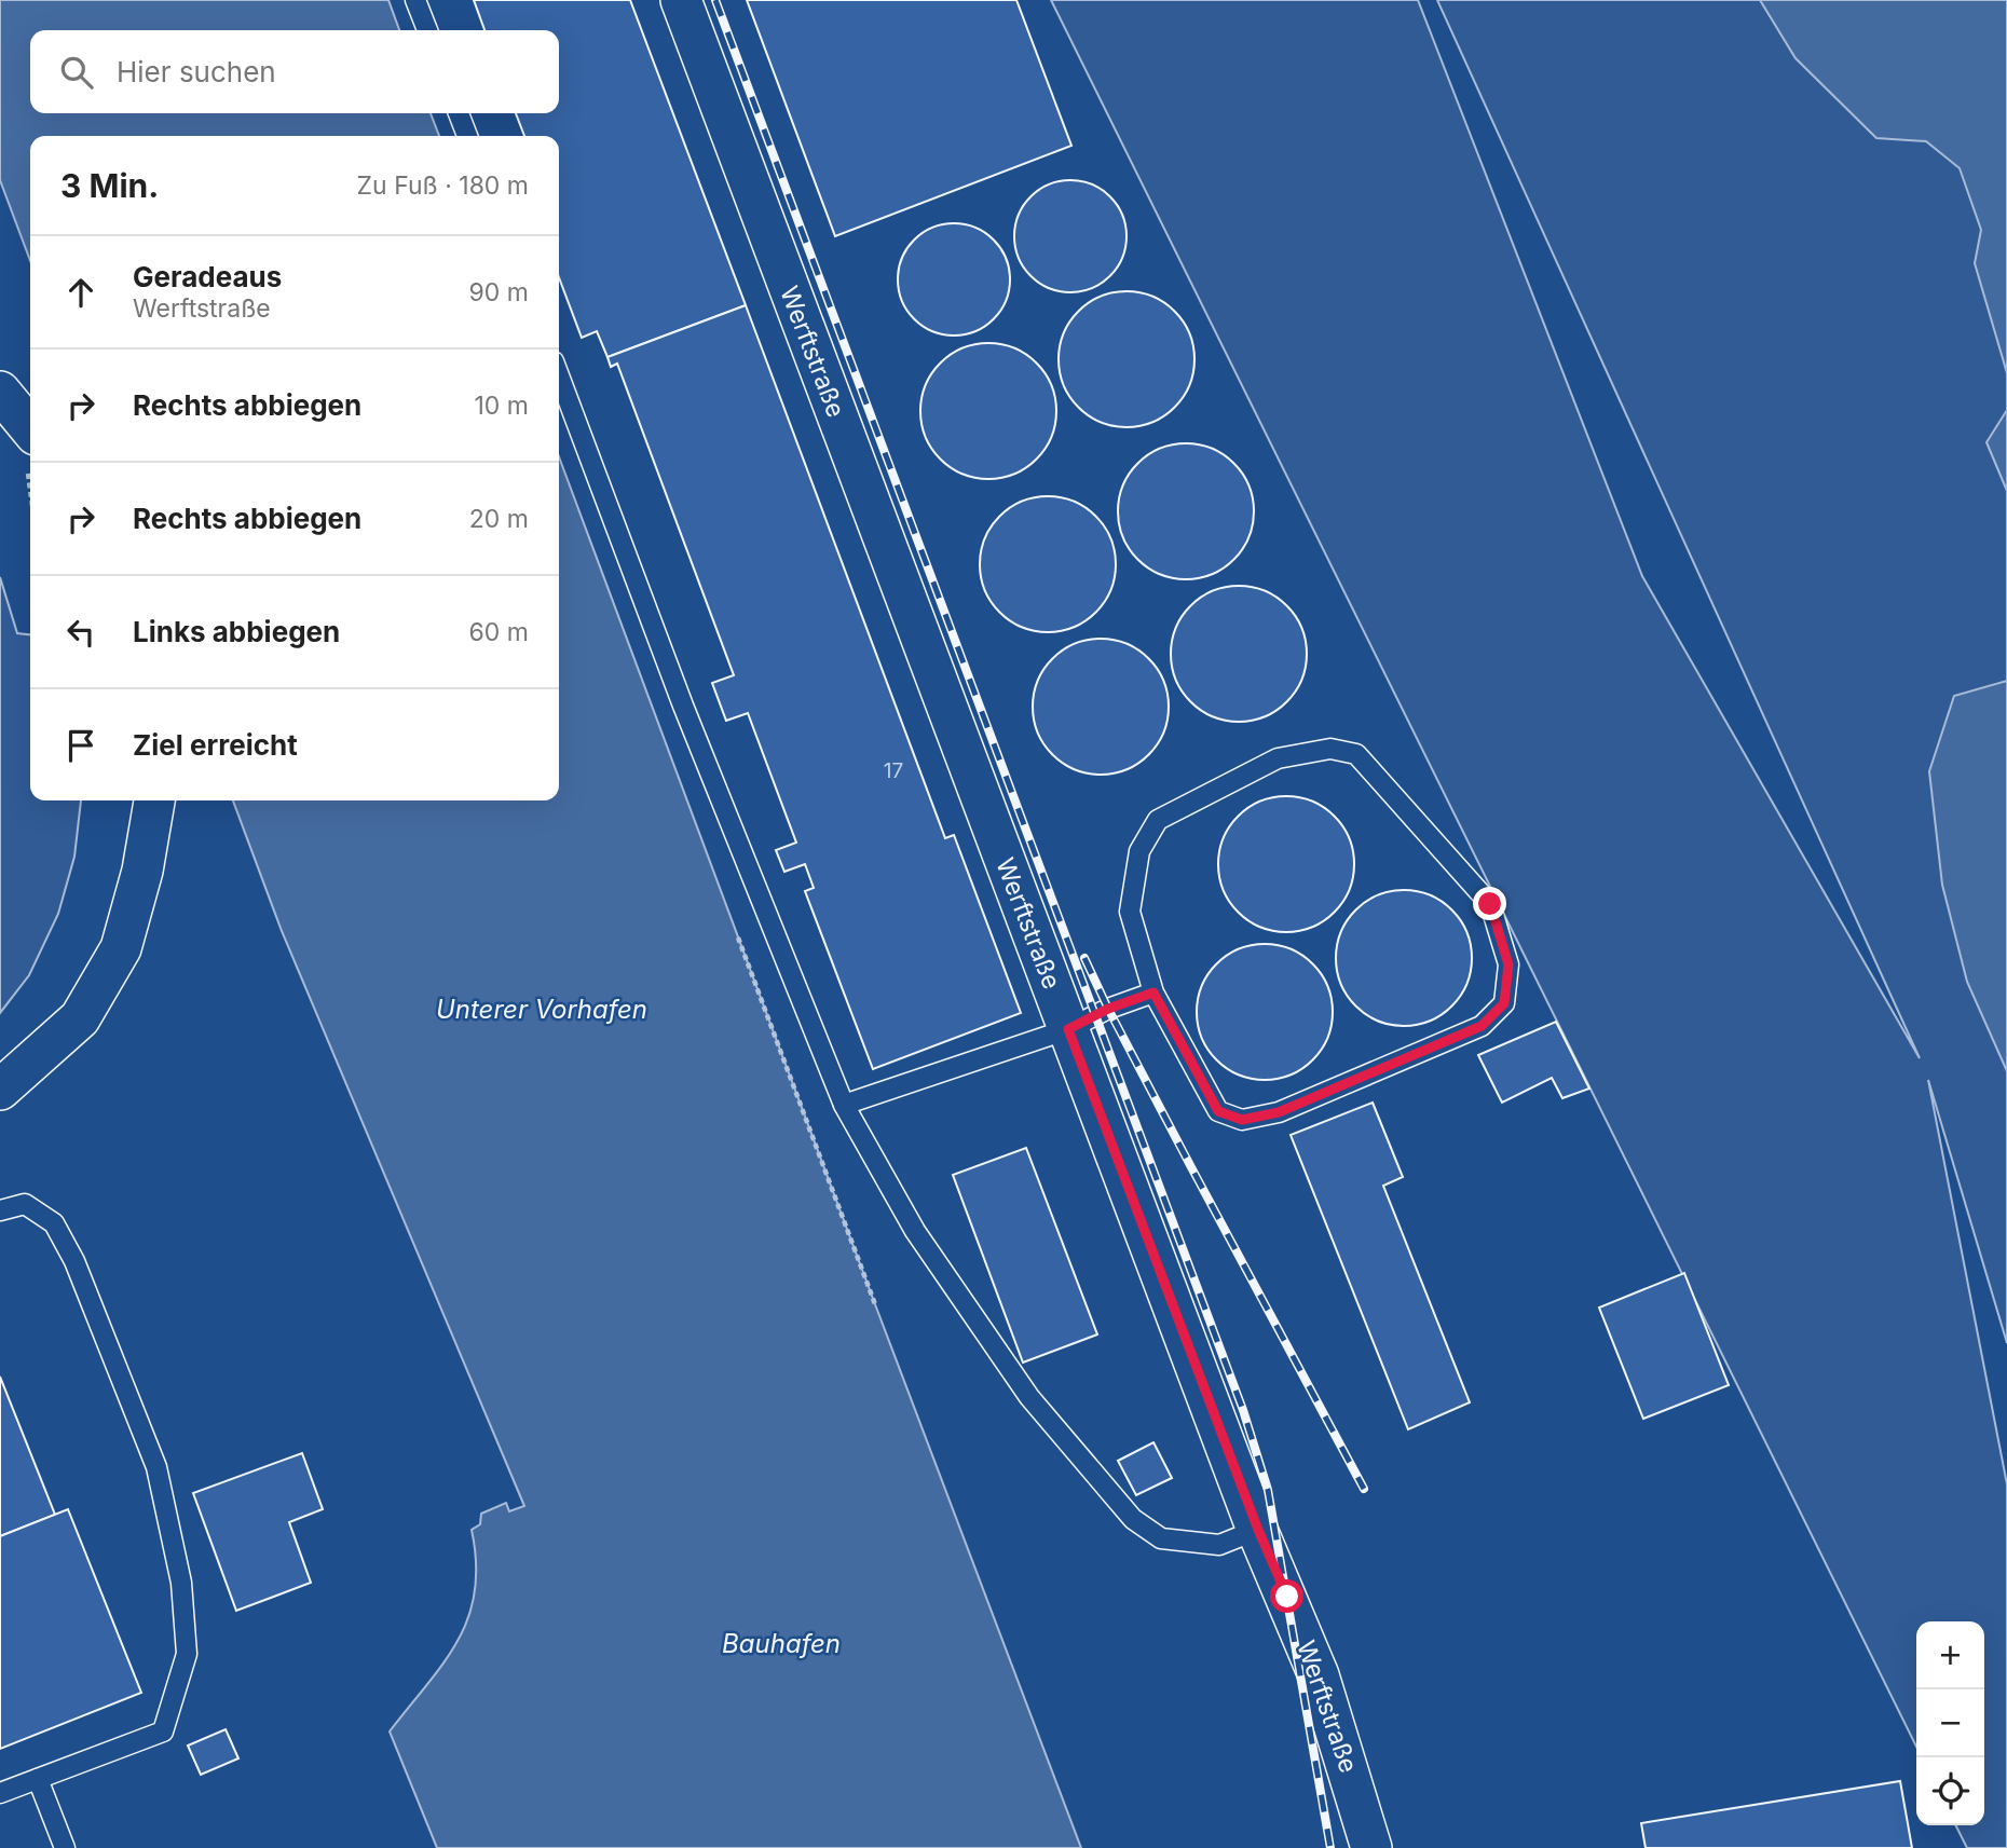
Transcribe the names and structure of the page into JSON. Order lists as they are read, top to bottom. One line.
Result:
{"streets":{"street":["Werftstraße"]},"water":["Unterer Vorhafen","Bauhafen"],"house_numbers":["17"],"page":{"search":"Hier suchen","heading":["3 Min.","Zu Fuß · 180 m"],"list":[["Geradeaus","Werftstraße","90 m"],["Rechts abbiegen","10 m"],["Rechts abbiegen","20 m"],["Links abbiegen","60 m"],"Ziel erreicht"],"map_buttons":["+","−"]}}
